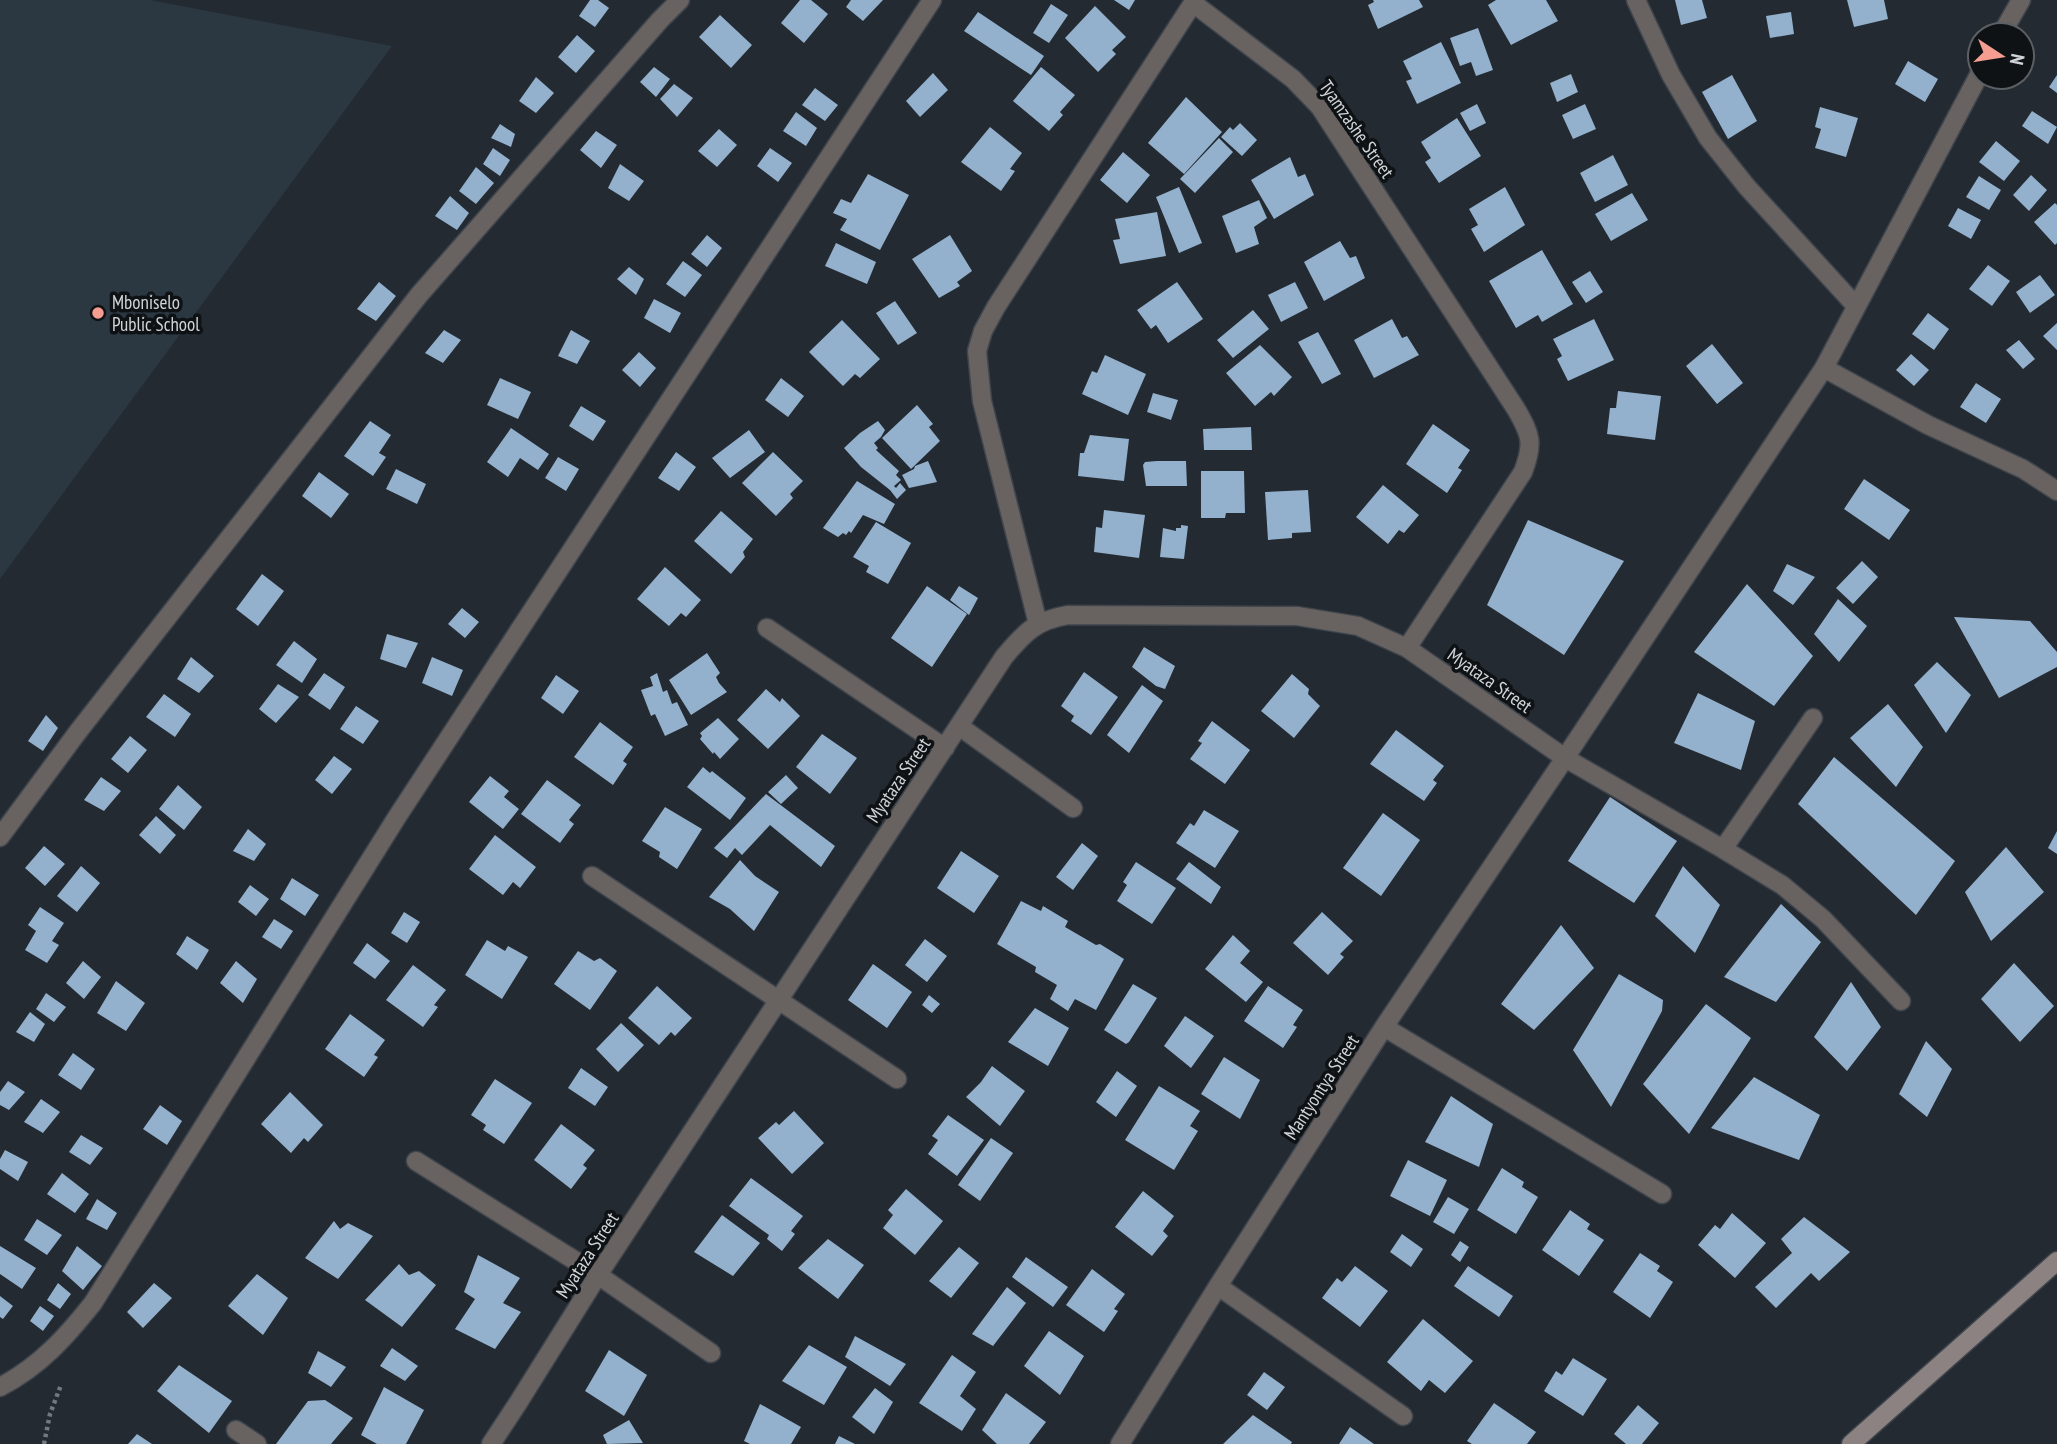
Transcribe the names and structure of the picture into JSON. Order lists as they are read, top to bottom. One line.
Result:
{"streets":{"street":["Tyamzashe Street","Myataza Street","Mantyontya Street"]},"crossings":[["Tyamzashe Street","Myataza Street"],["Myataza Street","Mantyontya Street"]],"places":["Mboniselo Public School"],"north":"right"}
